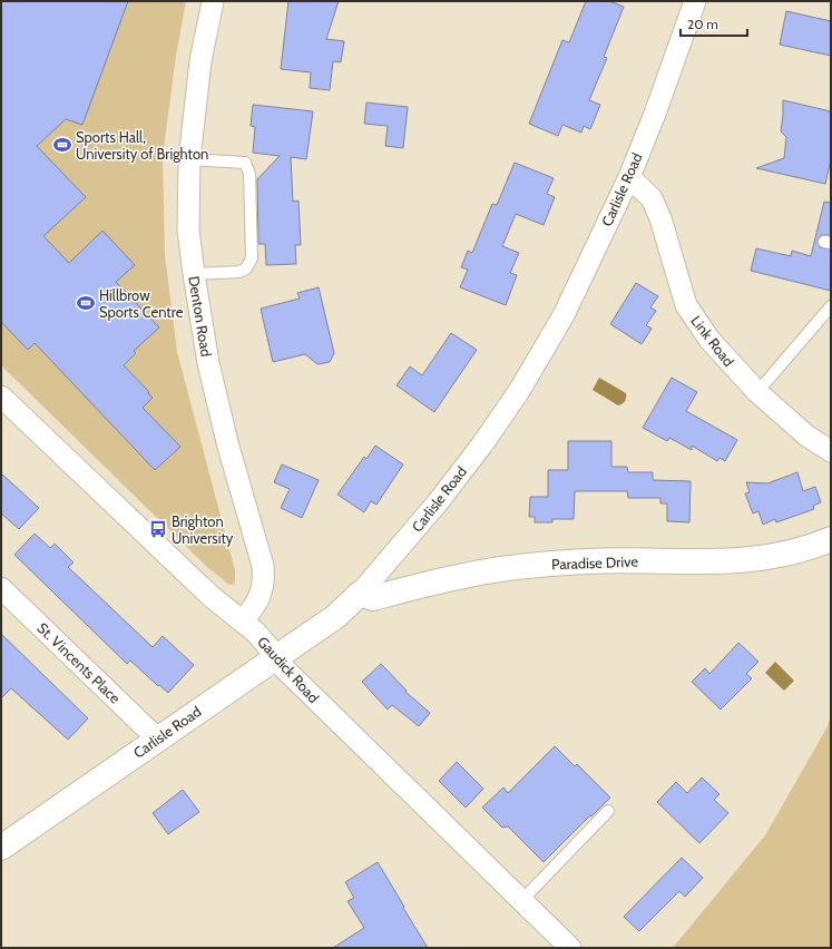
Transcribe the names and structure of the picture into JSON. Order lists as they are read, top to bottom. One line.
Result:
{"streets":{"street":["Carlisle Road","Denton Road","Link Road","Paradise Drive","St. Vincents Place","Gaudick Road"]},"crossings":[["Carlisle Road","Link Road"],["Carlisle Road","Paradise Drive"],["Carlisle Road","St. Vincents Place"],["Carlisle Road","Gaudick Road"],["Denton Road","Gaudick Road"]],"places":{"sports":["Sports Hall, University of Brighton","Hillbrow Sports Centre"],"bus stop":["Brighton University"]},"scale_bar":"20 m"}
